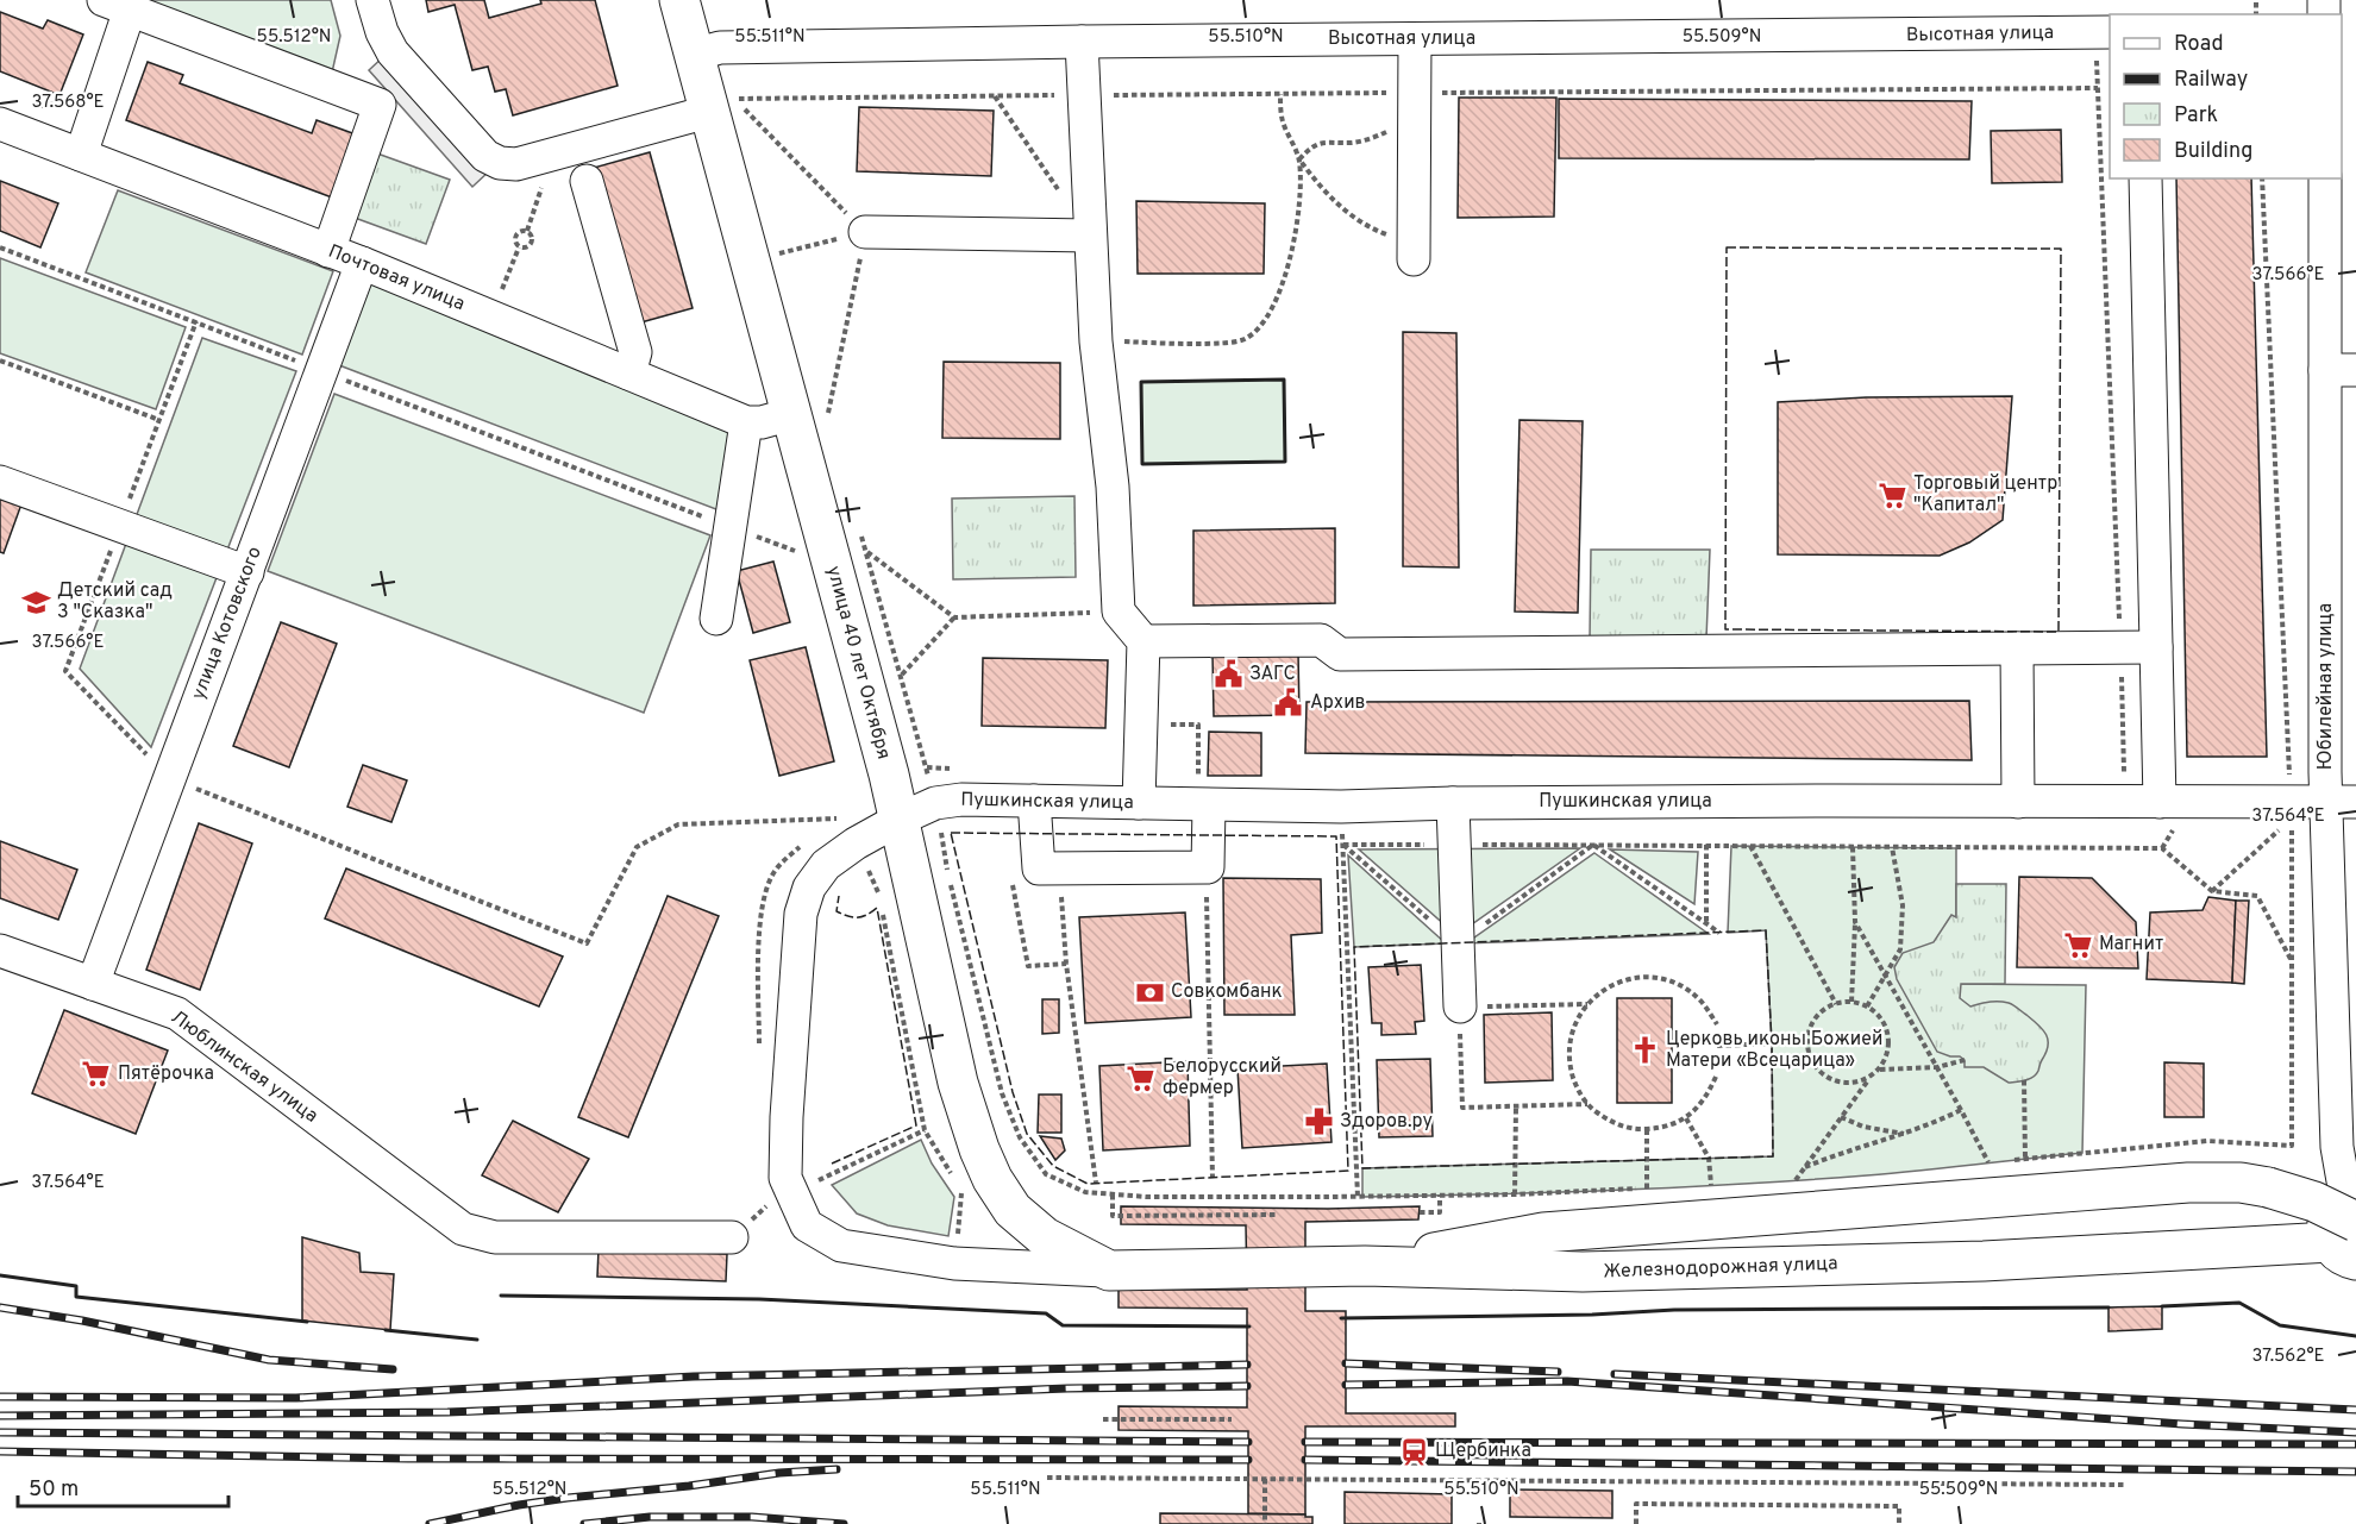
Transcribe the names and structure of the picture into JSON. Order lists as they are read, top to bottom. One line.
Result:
{"streets":{"main road":["улица 40 лет Октября","Железнодорожная улица"],"street":["Высотная улица","Почтовая улица","улица Котовского","Юбилейная улица","Пушкинская улица","Люблинская улица"]},"crossings":[["Высотная улица","улица 40 лет Октября"],["Почтовая улица","улица Котовского"],["улица Котовского","Люблинская улица"],["улица 40 лет Октября","Пушкинская улица"],["улица 40 лет Октября","Железнодорожная улица"],["Юбилейная улица","Пушкинская улица"],["Юбилейная улица","Железнодорожная улица"],["Пушкинская улица","Железнодорожная улица"]],"places":{"supermarket":["Торговый центр \"Капитал\"","Магнит","Пятёрочка","Белорусский фермер"],"school or university":["Детский сад 3 \"Сказка\""],"public building":["ЗАГС","Архив"],"bank":["Совкомбанк"],"church":["Церковь иконы Божией Матери «Всецарица»"],"pharmacy":["Здоров.ру"],"station":["Щербинка"]},"legend":["Road","Railway","Park","Building"],"scale_bar":"50 m","coordinates":["55.512°N","55.511°N","55.510°N","55.509°N","37.568°E","37.566°E","37.564°E","37.562°E"]}
